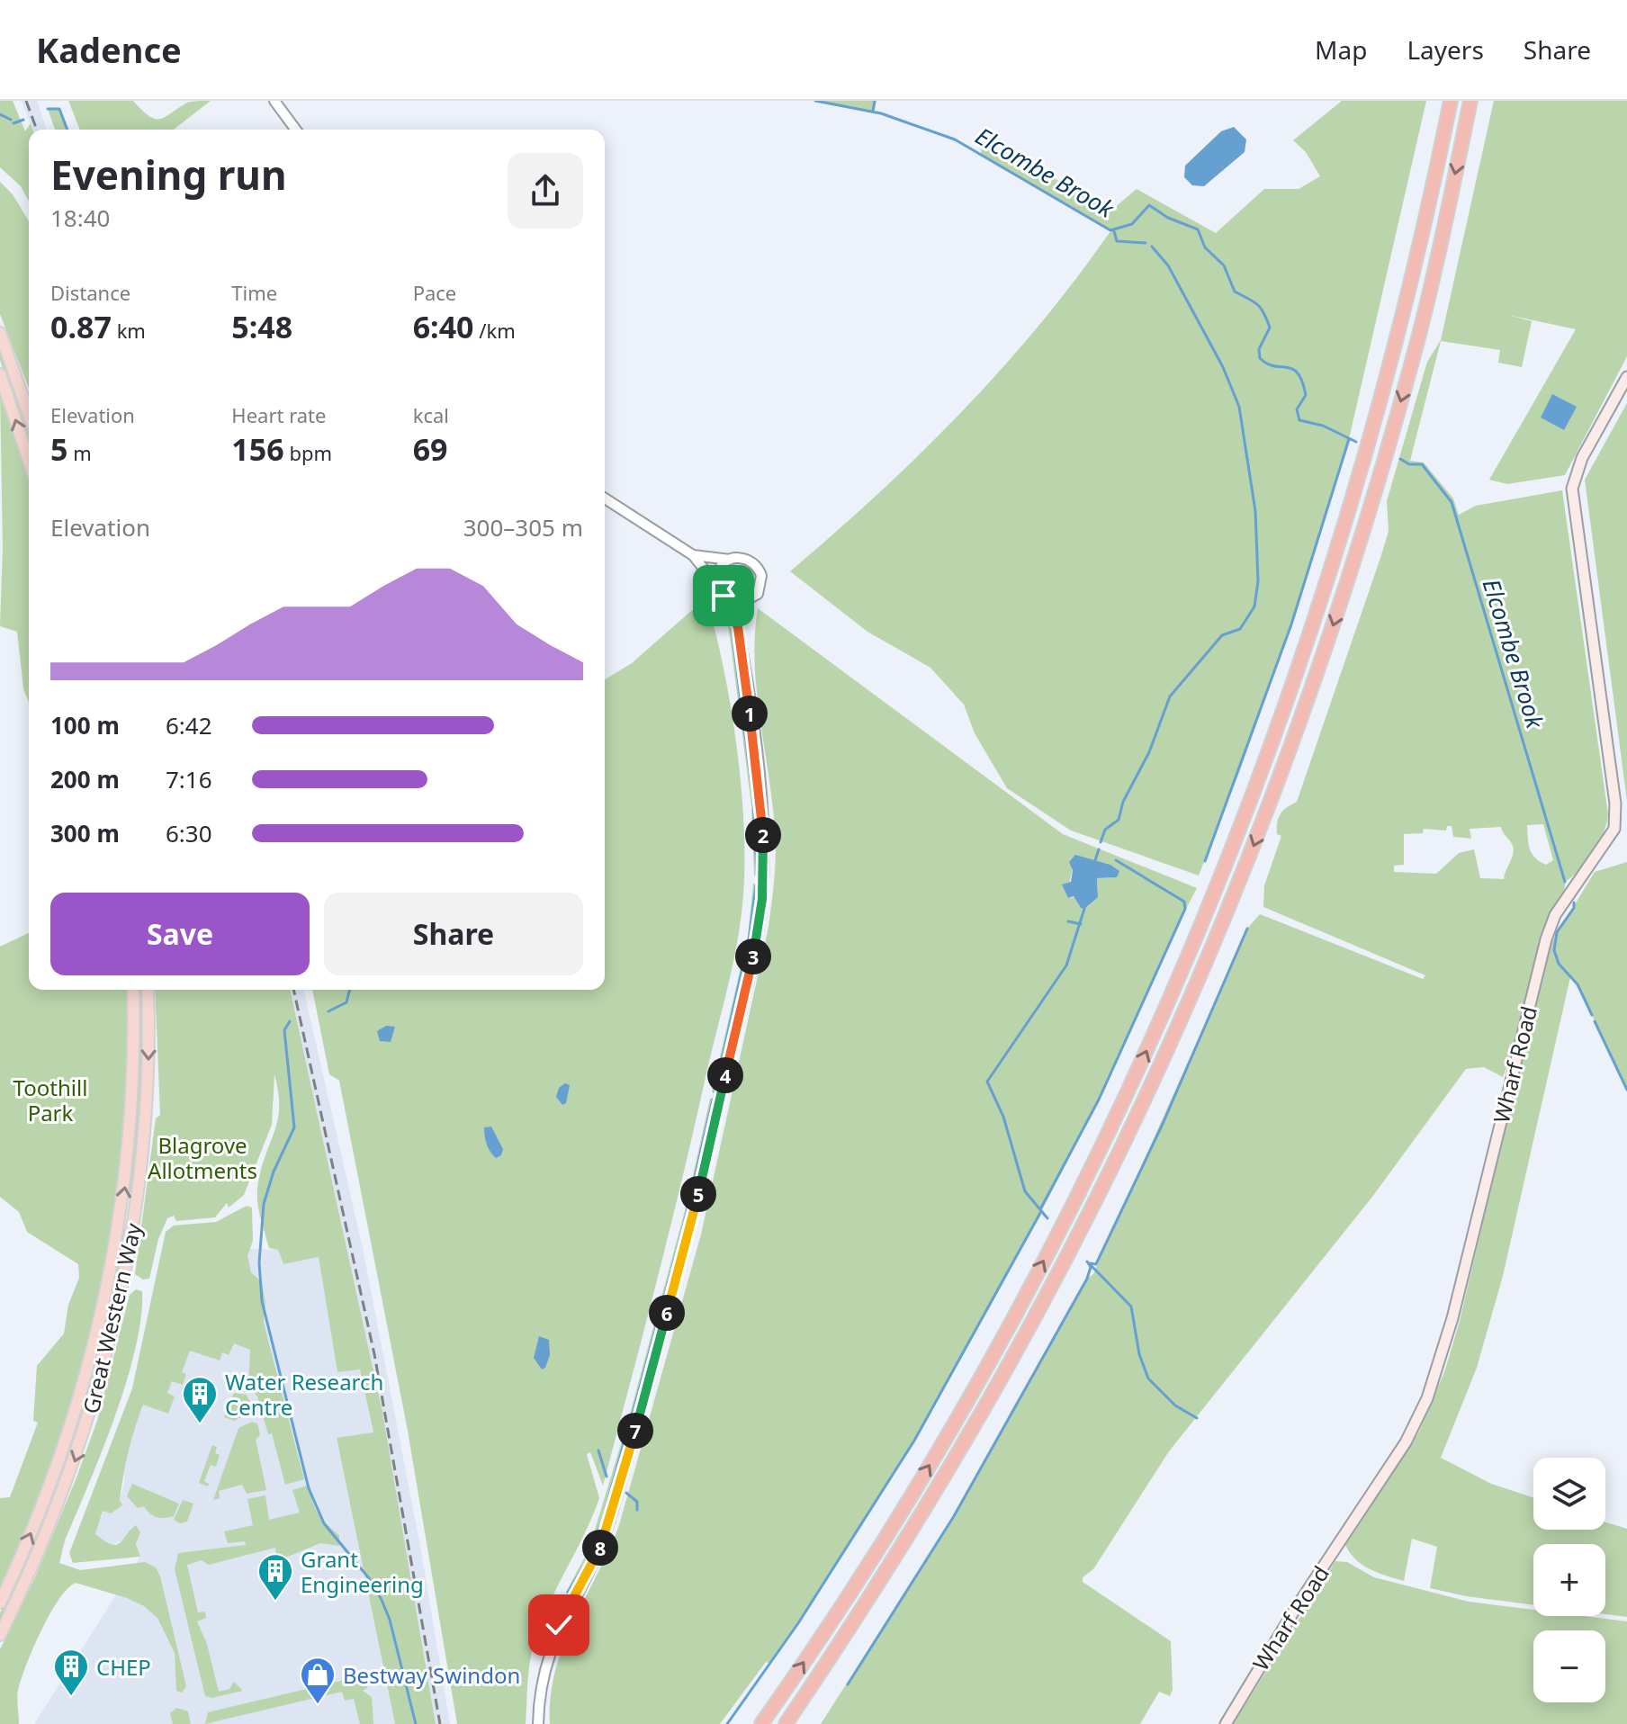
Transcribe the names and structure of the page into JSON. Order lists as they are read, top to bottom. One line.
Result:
{"streets":{"main road":["Wharf Road","Great Western Way"]},"water":["Elcombe Brook"],"parks":["Toothill Park","Blagrove Allotments"],"places":{"building":["Water Research Centre","Grant Engineering","CHEP"],"shop":["Bestway Swindon"]},"page":{"header":"Kadence","nav":["Map","Layers","Share"],"heading":["Evening run","18:40"],"stats":[["Distance","0.87 km"],["Time","5:48"],["Pace","6:40 /km"],["Elevation","5 m"],["Heart rate","156 bpm"],["kcal","69"]],"chart":["Elevation","300–305 m"],"pins":["1","2","3","4","5","6","7","8"],"list":[{"name":"100 m","note":"6:42"},{"name":"200 m","note":"7:16"},{"name":"300 m","note":"6:30"}],"buttons":["Save","Share"],"map_buttons":["+","−"]}}
